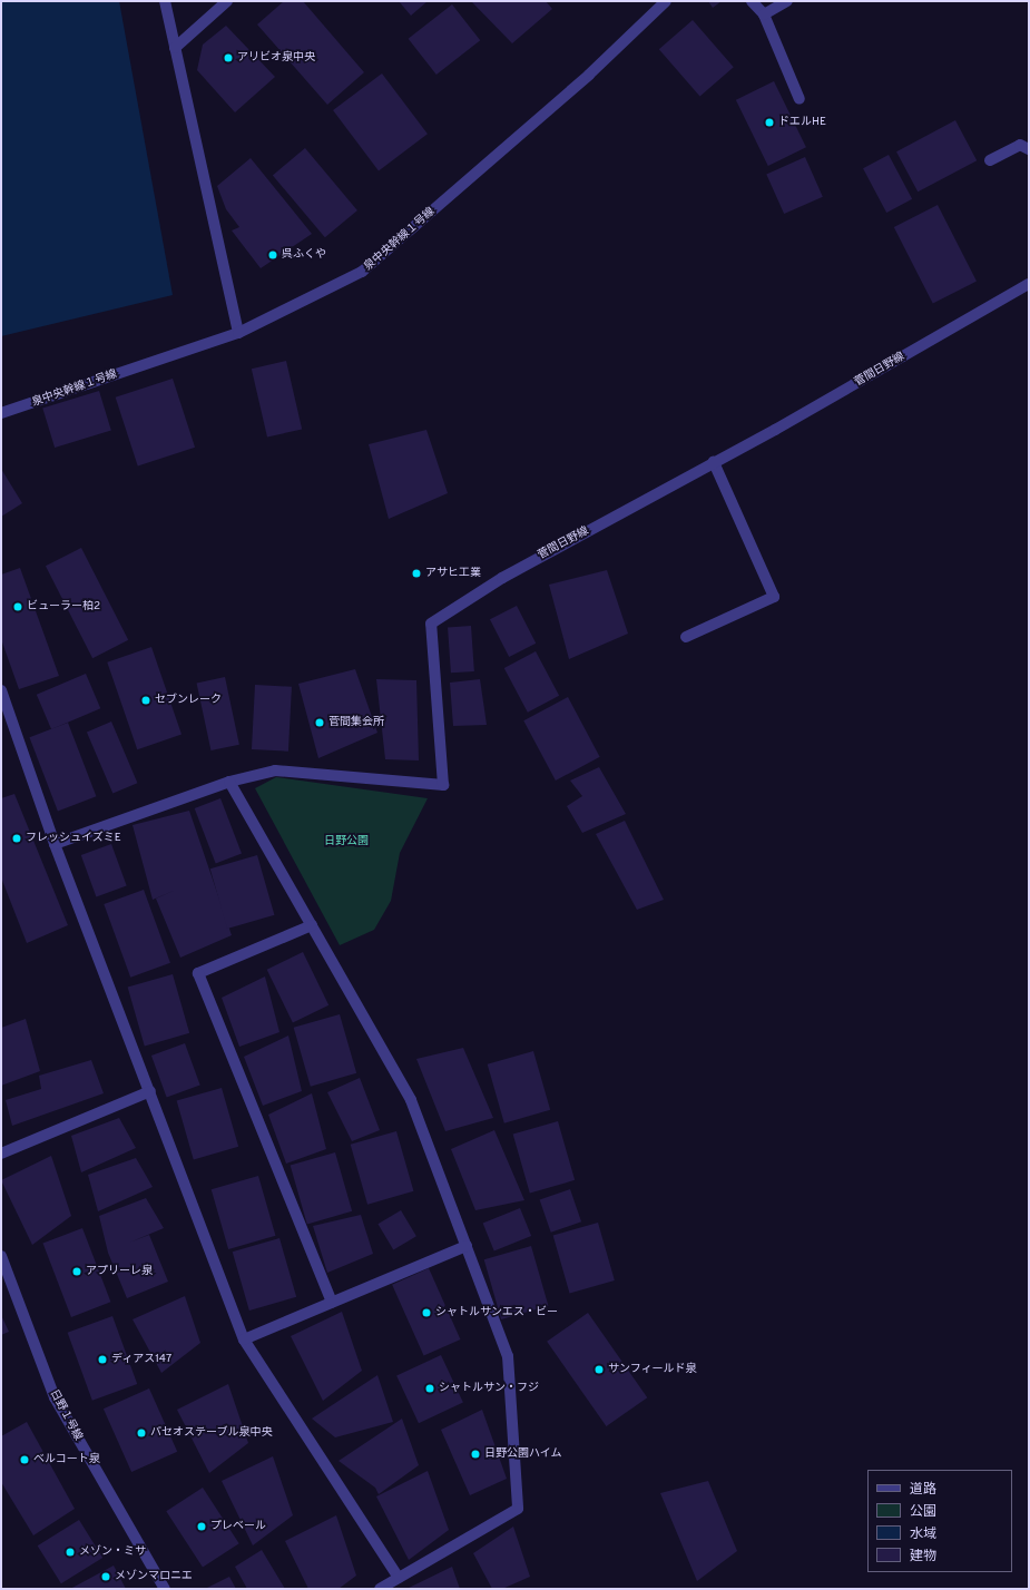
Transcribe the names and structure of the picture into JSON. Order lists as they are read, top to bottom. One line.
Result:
{"streets":{"street":["泉中央幹線１号線","菅間日野線","日野１号線"]},"parks":["日野公園"],"places":["アリビオ泉中央","ドエルHE","呉ふくや","アサヒ工業","ビューラー柏2","セブンレーク","菅間集会所","フレッシュイズミE","アプリーレ泉","シャトルサンエス・ビー","ディアス147","サンフィールド泉","シャトルサン・フジ","パセオステーブル泉中央","日野公園ハイム","ベルコート泉","プレベール","メゾン・ミサ","メゾンマロニエ"],"legend":["道路","公園","水域","建物"]}
